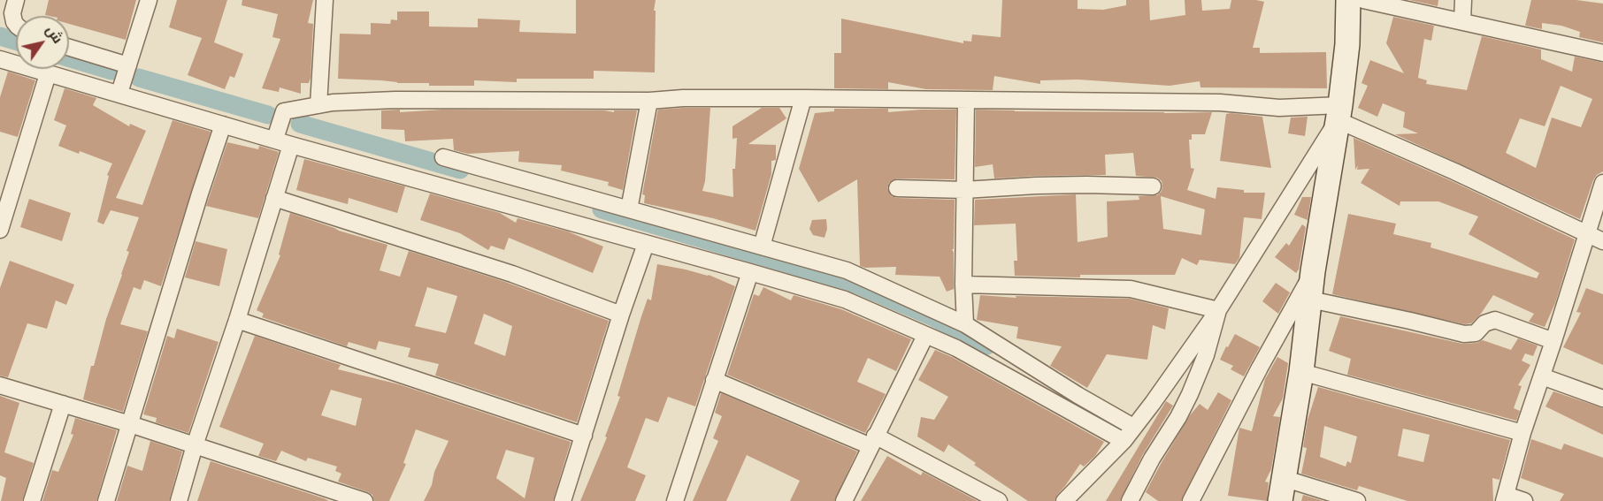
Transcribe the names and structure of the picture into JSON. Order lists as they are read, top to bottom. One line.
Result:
{"north":"top right"}
